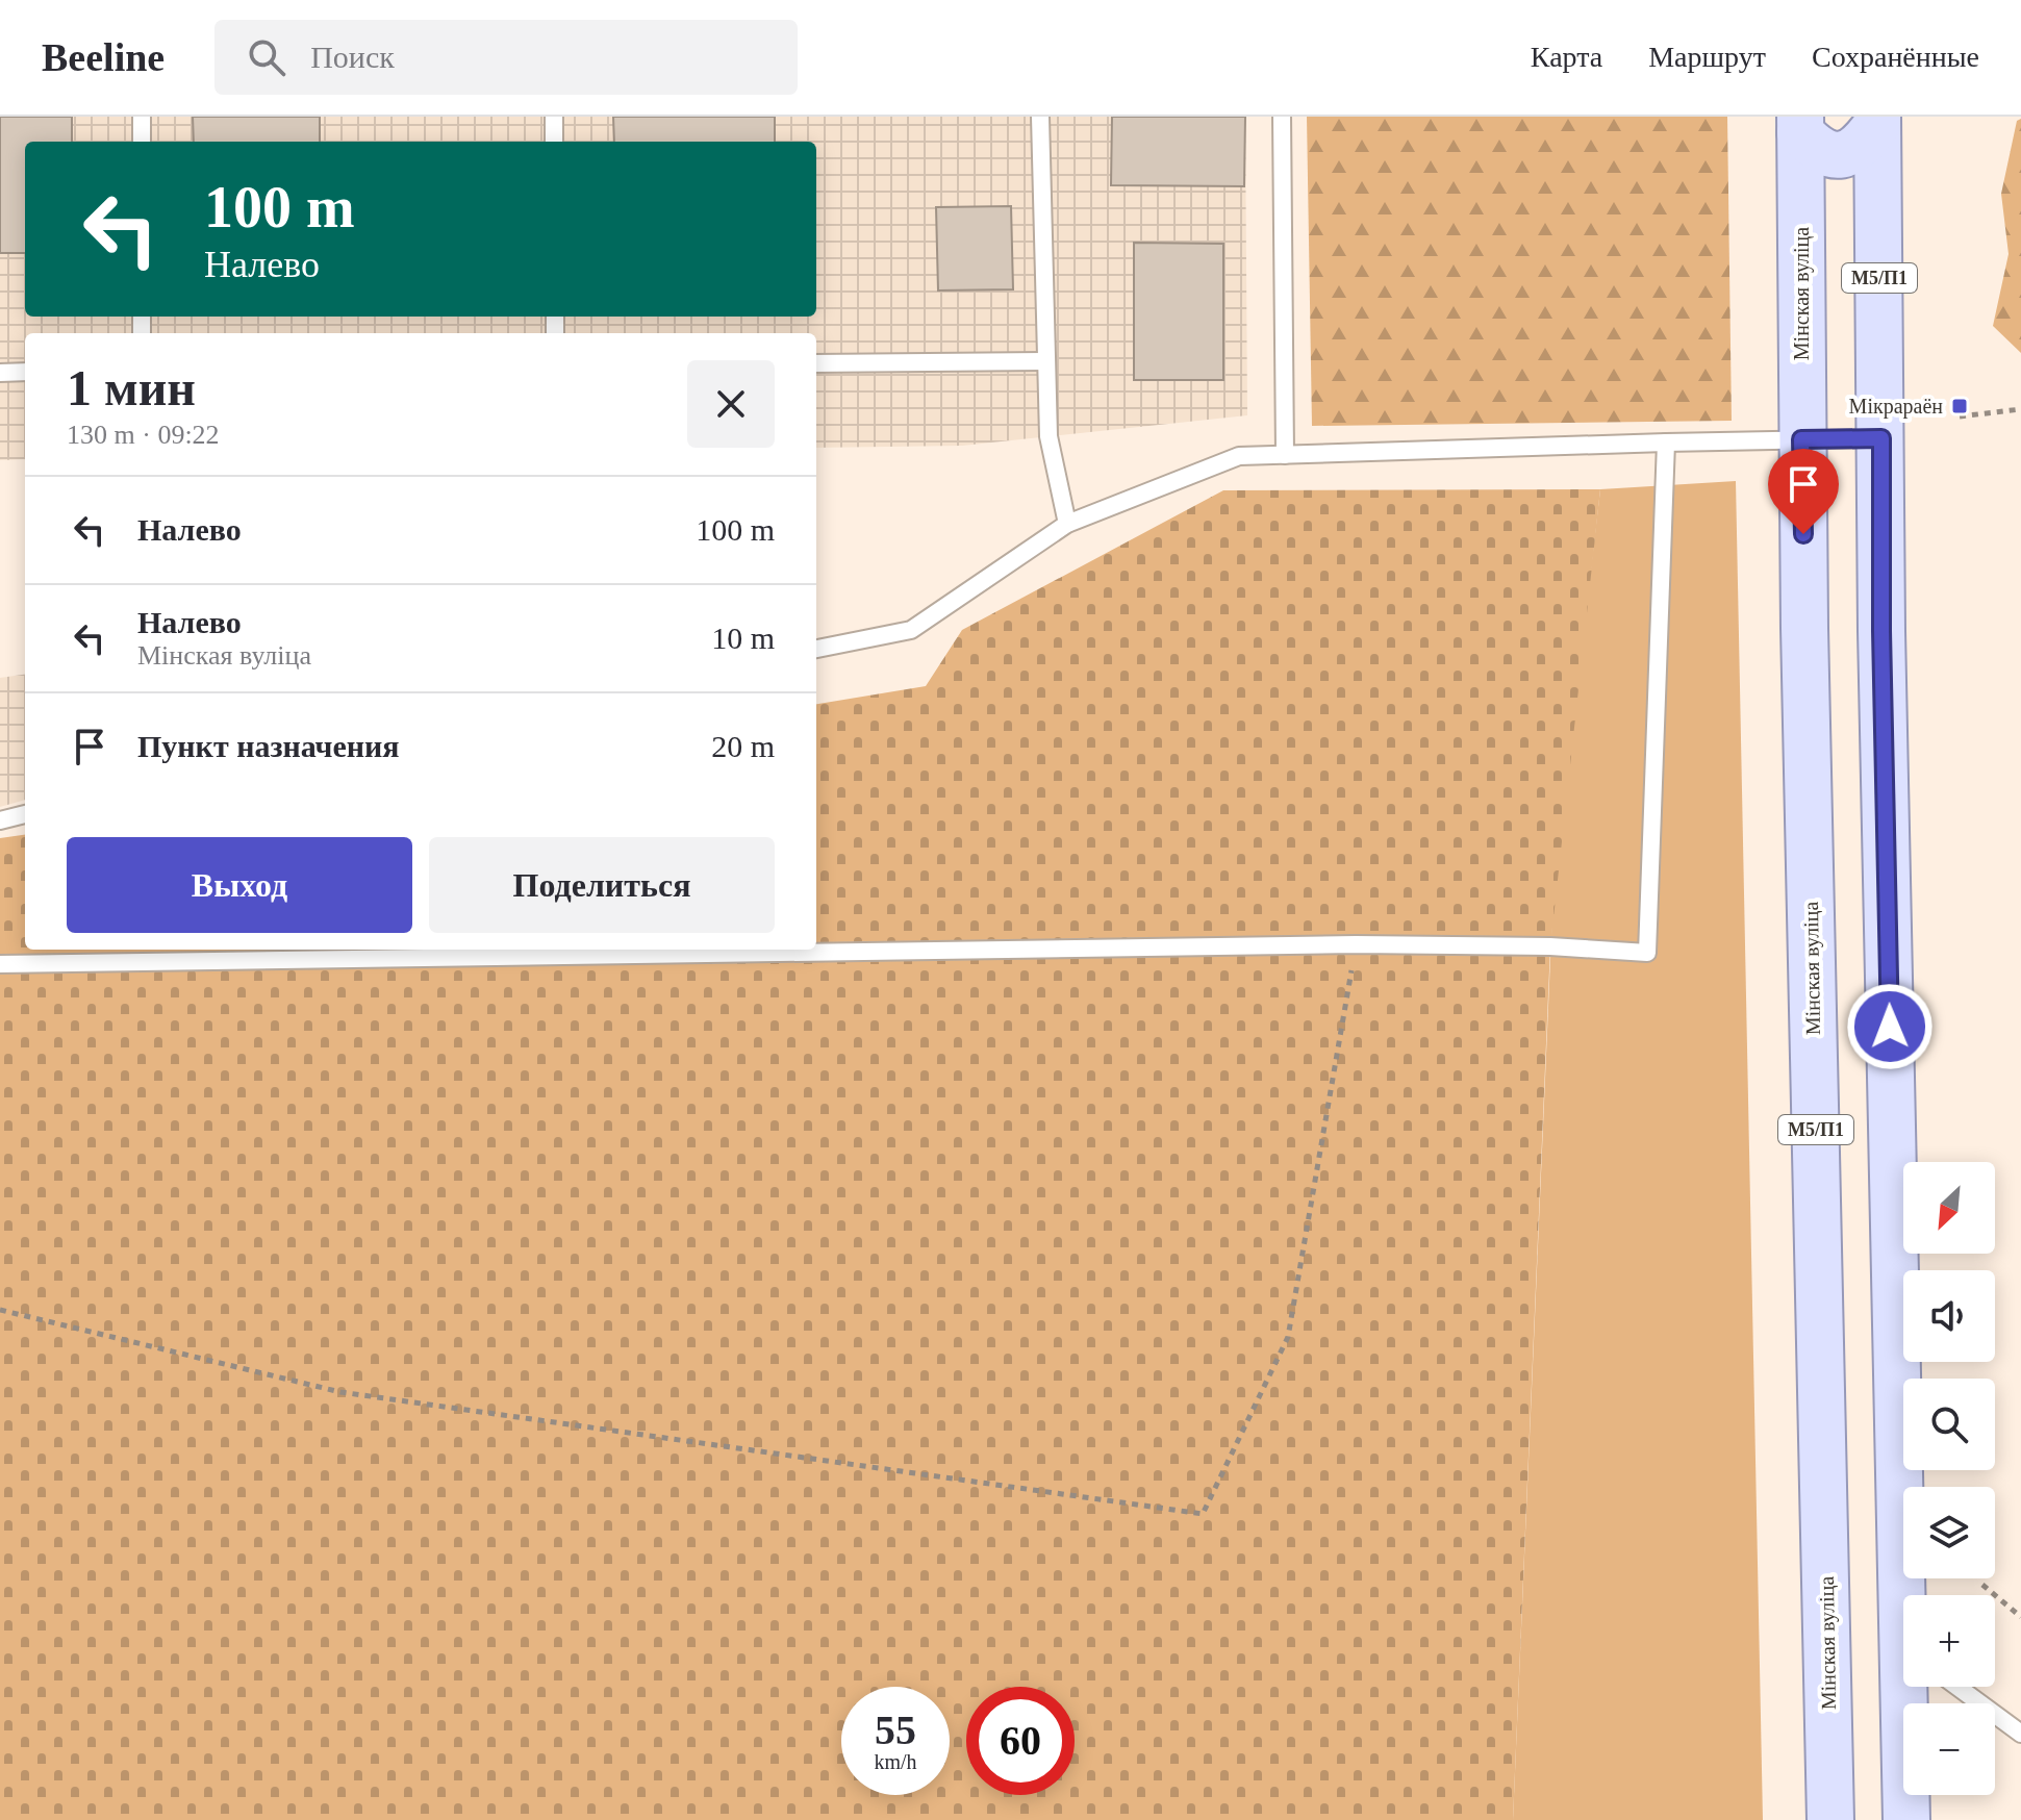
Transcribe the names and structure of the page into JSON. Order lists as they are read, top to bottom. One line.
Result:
{"streets":{"main road":["М5/П1","Мінская вуліца"]},"places":{"transit":["Мікрараён"]},"north":"bottom left","page":{"header":"Beeline","search":"Поиск","nav":["Карта","Маршрут","Сохранённые"],"turn":["100 m","Налево"],"heading":["1 мин","130 m · 09:22"],"list":[{"name":"Налево","value":"100 m"},{"name":"Налево","note":"Мінская вуліца","value":"10 m"},{"name":"Пункт назначения","value":"20 m"}],"buttons":["Выход","Поделиться"],"map_buttons":["+","−"],"speed":"55 km/h","limit":"60"}}
